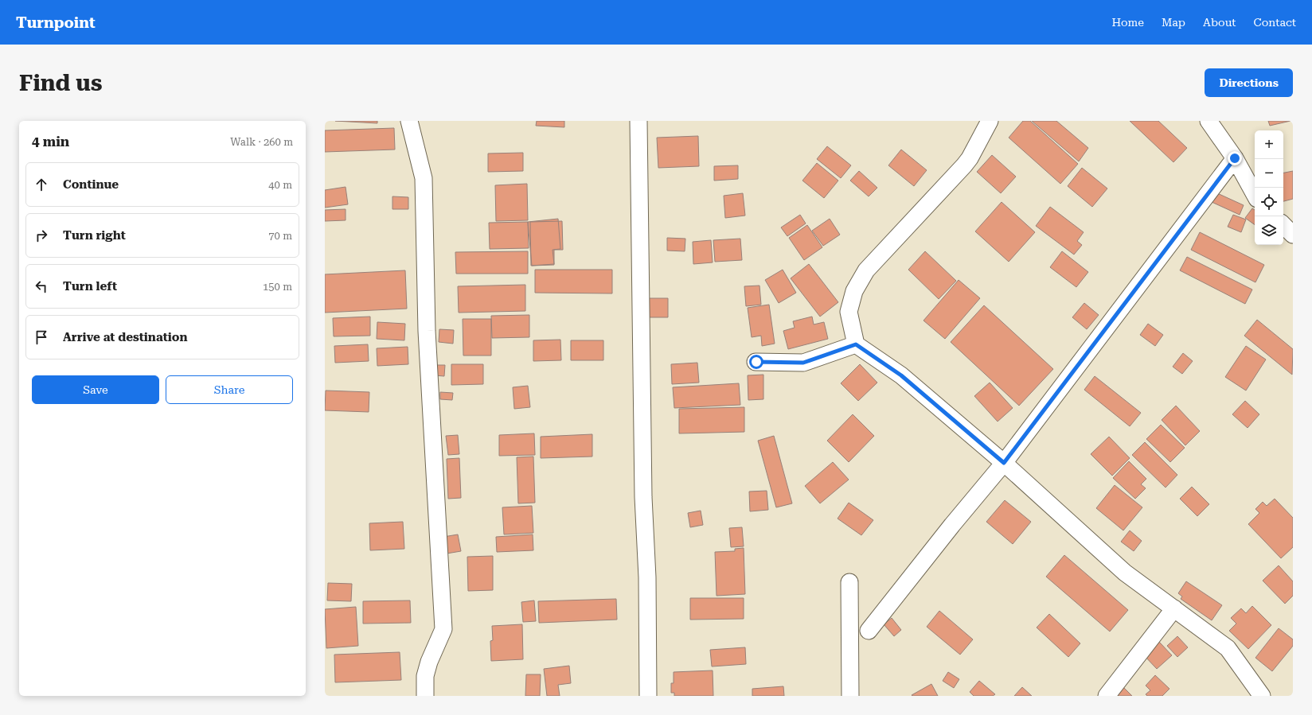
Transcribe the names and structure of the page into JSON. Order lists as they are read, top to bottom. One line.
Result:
{"page":{"header":"Turnpoint","nav":["Home","Map","About","Contact"],"buttons":["Directions",["Save","Share"]],"title":"Find us","heading":["4 min","Walk · 260 m"],"map_buttons":["+","−"],"list":[["Continue","40 m"],["Turn right","70 m"],["Turn left","150 m"],"Arrive at destination"]}}
